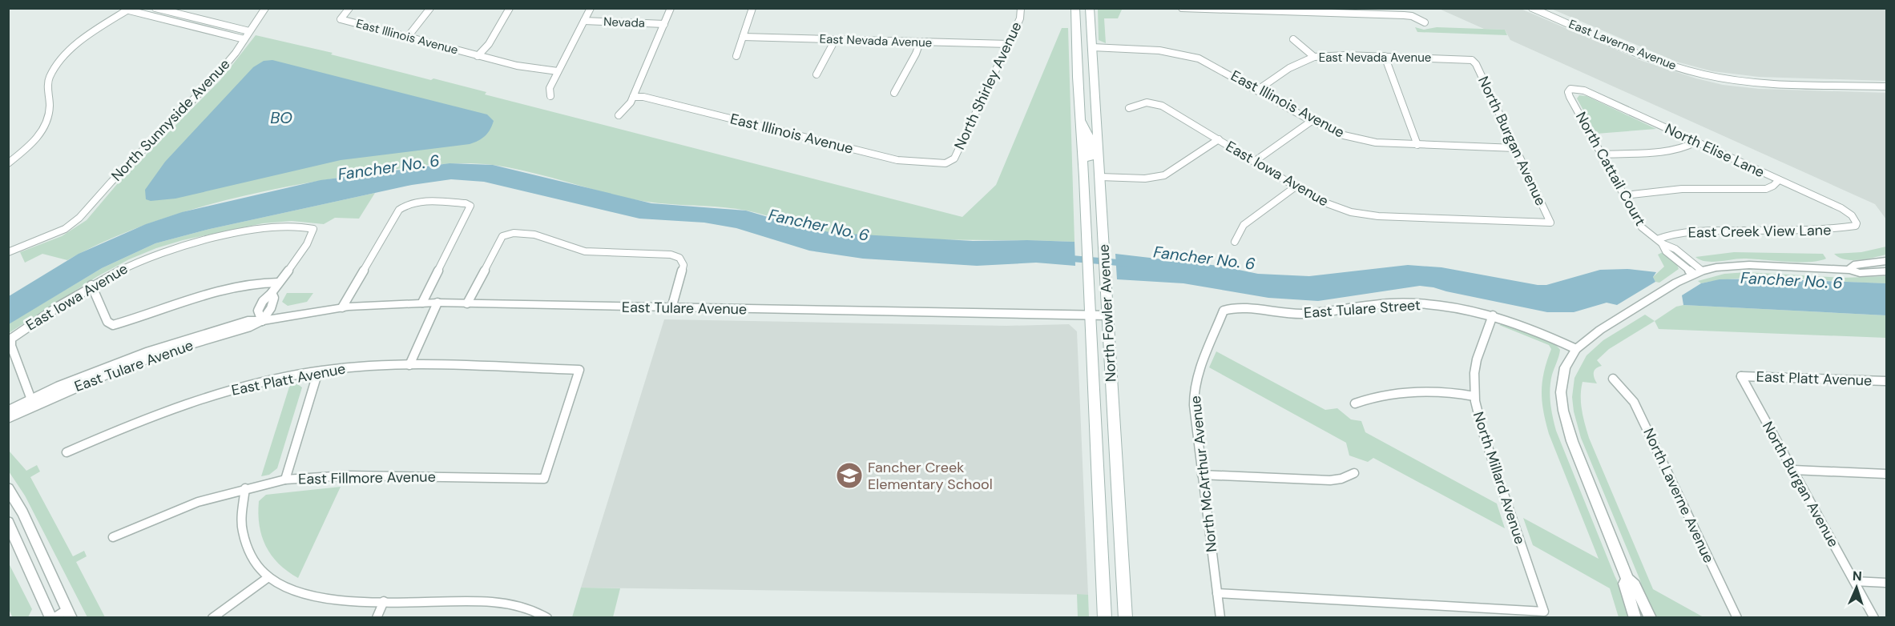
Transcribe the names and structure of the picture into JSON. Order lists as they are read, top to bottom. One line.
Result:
{"streets":{"main road":["North Fowler Avenue"],"street":["Nevada","East Illinois Avenue","East Nevada Avenue","East Laverne Avenue","North Shirley Avenue","North Sunnyside Avenue","North Burgan Avenue","North Elise Lane","North Cattail Court","East Iowa Avenue","East Creek View Lane","East Tulare Avenue","East Tulare Street","East Platt Avenue","North McArthur Avenue","East Fillmore Avenue","North Millard Avenue","North Laverne Avenue"]},"crossings":[["East Illinois Avenue","East Nevada Avenue"],["East Illinois Avenue","North Shirley Avenue"],["East Illinois Avenue","North Burgan Avenue"],["East Illinois Avenue","North Fowler Avenue"],["East Nevada Avenue","North Shirley Avenue"],["East Nevada Avenue","North Burgan Avenue"],["North Burgan Avenue","East Iowa Avenue"],["North Burgan Avenue","East Platt Avenue"],["North Elise Lane","North Cattail Court"],["North Elise Lane","East Creek View Lane"],["North Cattail Court","East Creek View Lane"],["East Iowa Avenue","East Tulare Avenue"],["East Tulare Avenue","North Fowler Avenue"],["East Tulare Street","North McArthur Avenue"],["East Tulare Street","North Millard Avenue"],["East Platt Avenue","East Fillmore Avenue"],["North McArthur Avenue","North Millard Avenue"]],"water":["BO","Fancher No. 6"],"places":{"school or university":["Fancher Creek Elementary School"]},"north":"top"}
